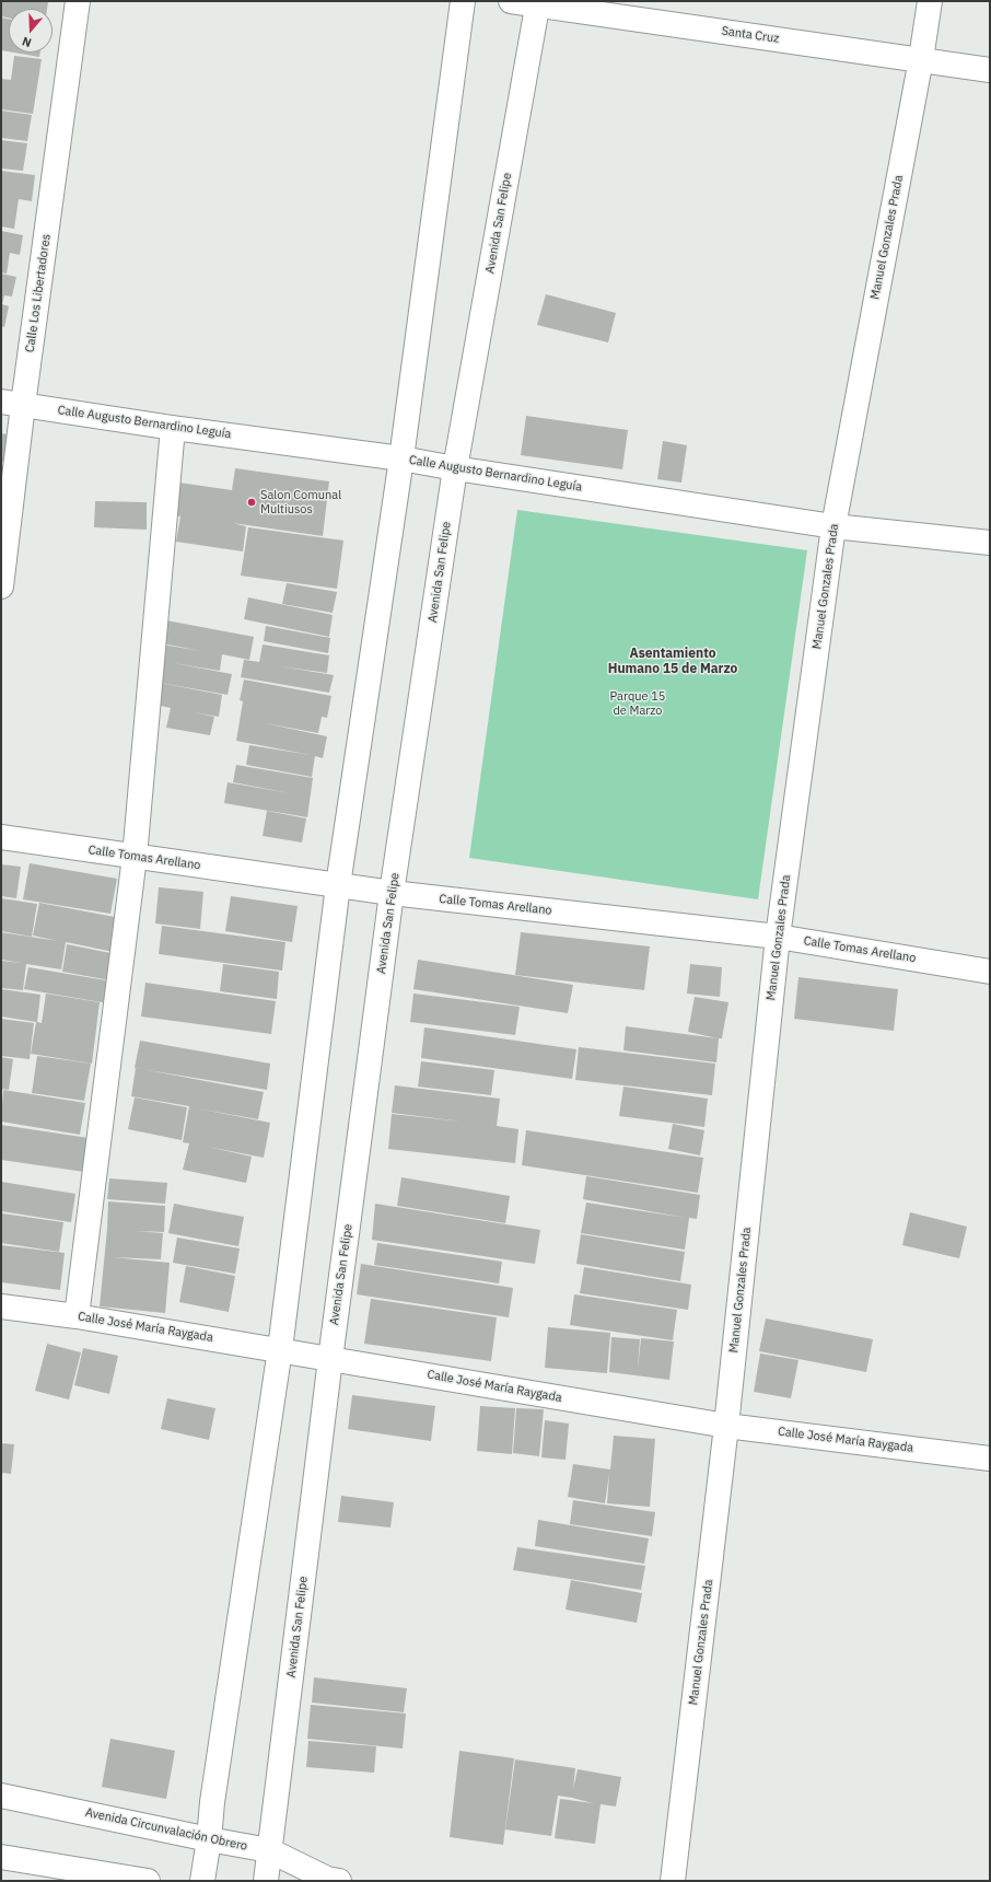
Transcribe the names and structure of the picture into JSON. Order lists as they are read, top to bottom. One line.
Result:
{"streets":{"street":["Santa Cruz","Avenida San Felipe","Manuel Gonzales Prada","Calle Los Libertadores","Calle Augusto Bernardino Leguía","Calle Tomas Arellano","Calle José María Raygada","Avenida Circunvalación Obrero"]},"crossings":[["Santa Cruz","Avenida San Felipe"],["Santa Cruz","Manuel Gonzales Prada"],["Avenida San Felipe","Calle Augusto Bernardino Leguía"],["Avenida San Felipe","Calle Tomas Arellano"],["Avenida San Felipe","Calle José María Raygada"],["Avenida San Felipe","Avenida Circunvalación Obrero"],["Manuel Gonzales Prada","Calle Augusto Bernardino Leguía"],["Manuel Gonzales Prada","Calle Tomas Arellano"],["Manuel Gonzales Prada","Calle José María Raygada"],["Calle Los Libertadores","Calle Augusto Bernardino Leguía"]],"districts":["Asentamiento Humano 15 de Marzo"],"parks":["Parque 15 de Marzo"],"places":["Salon Comunal Multiusos"],"north":"bottom"}
